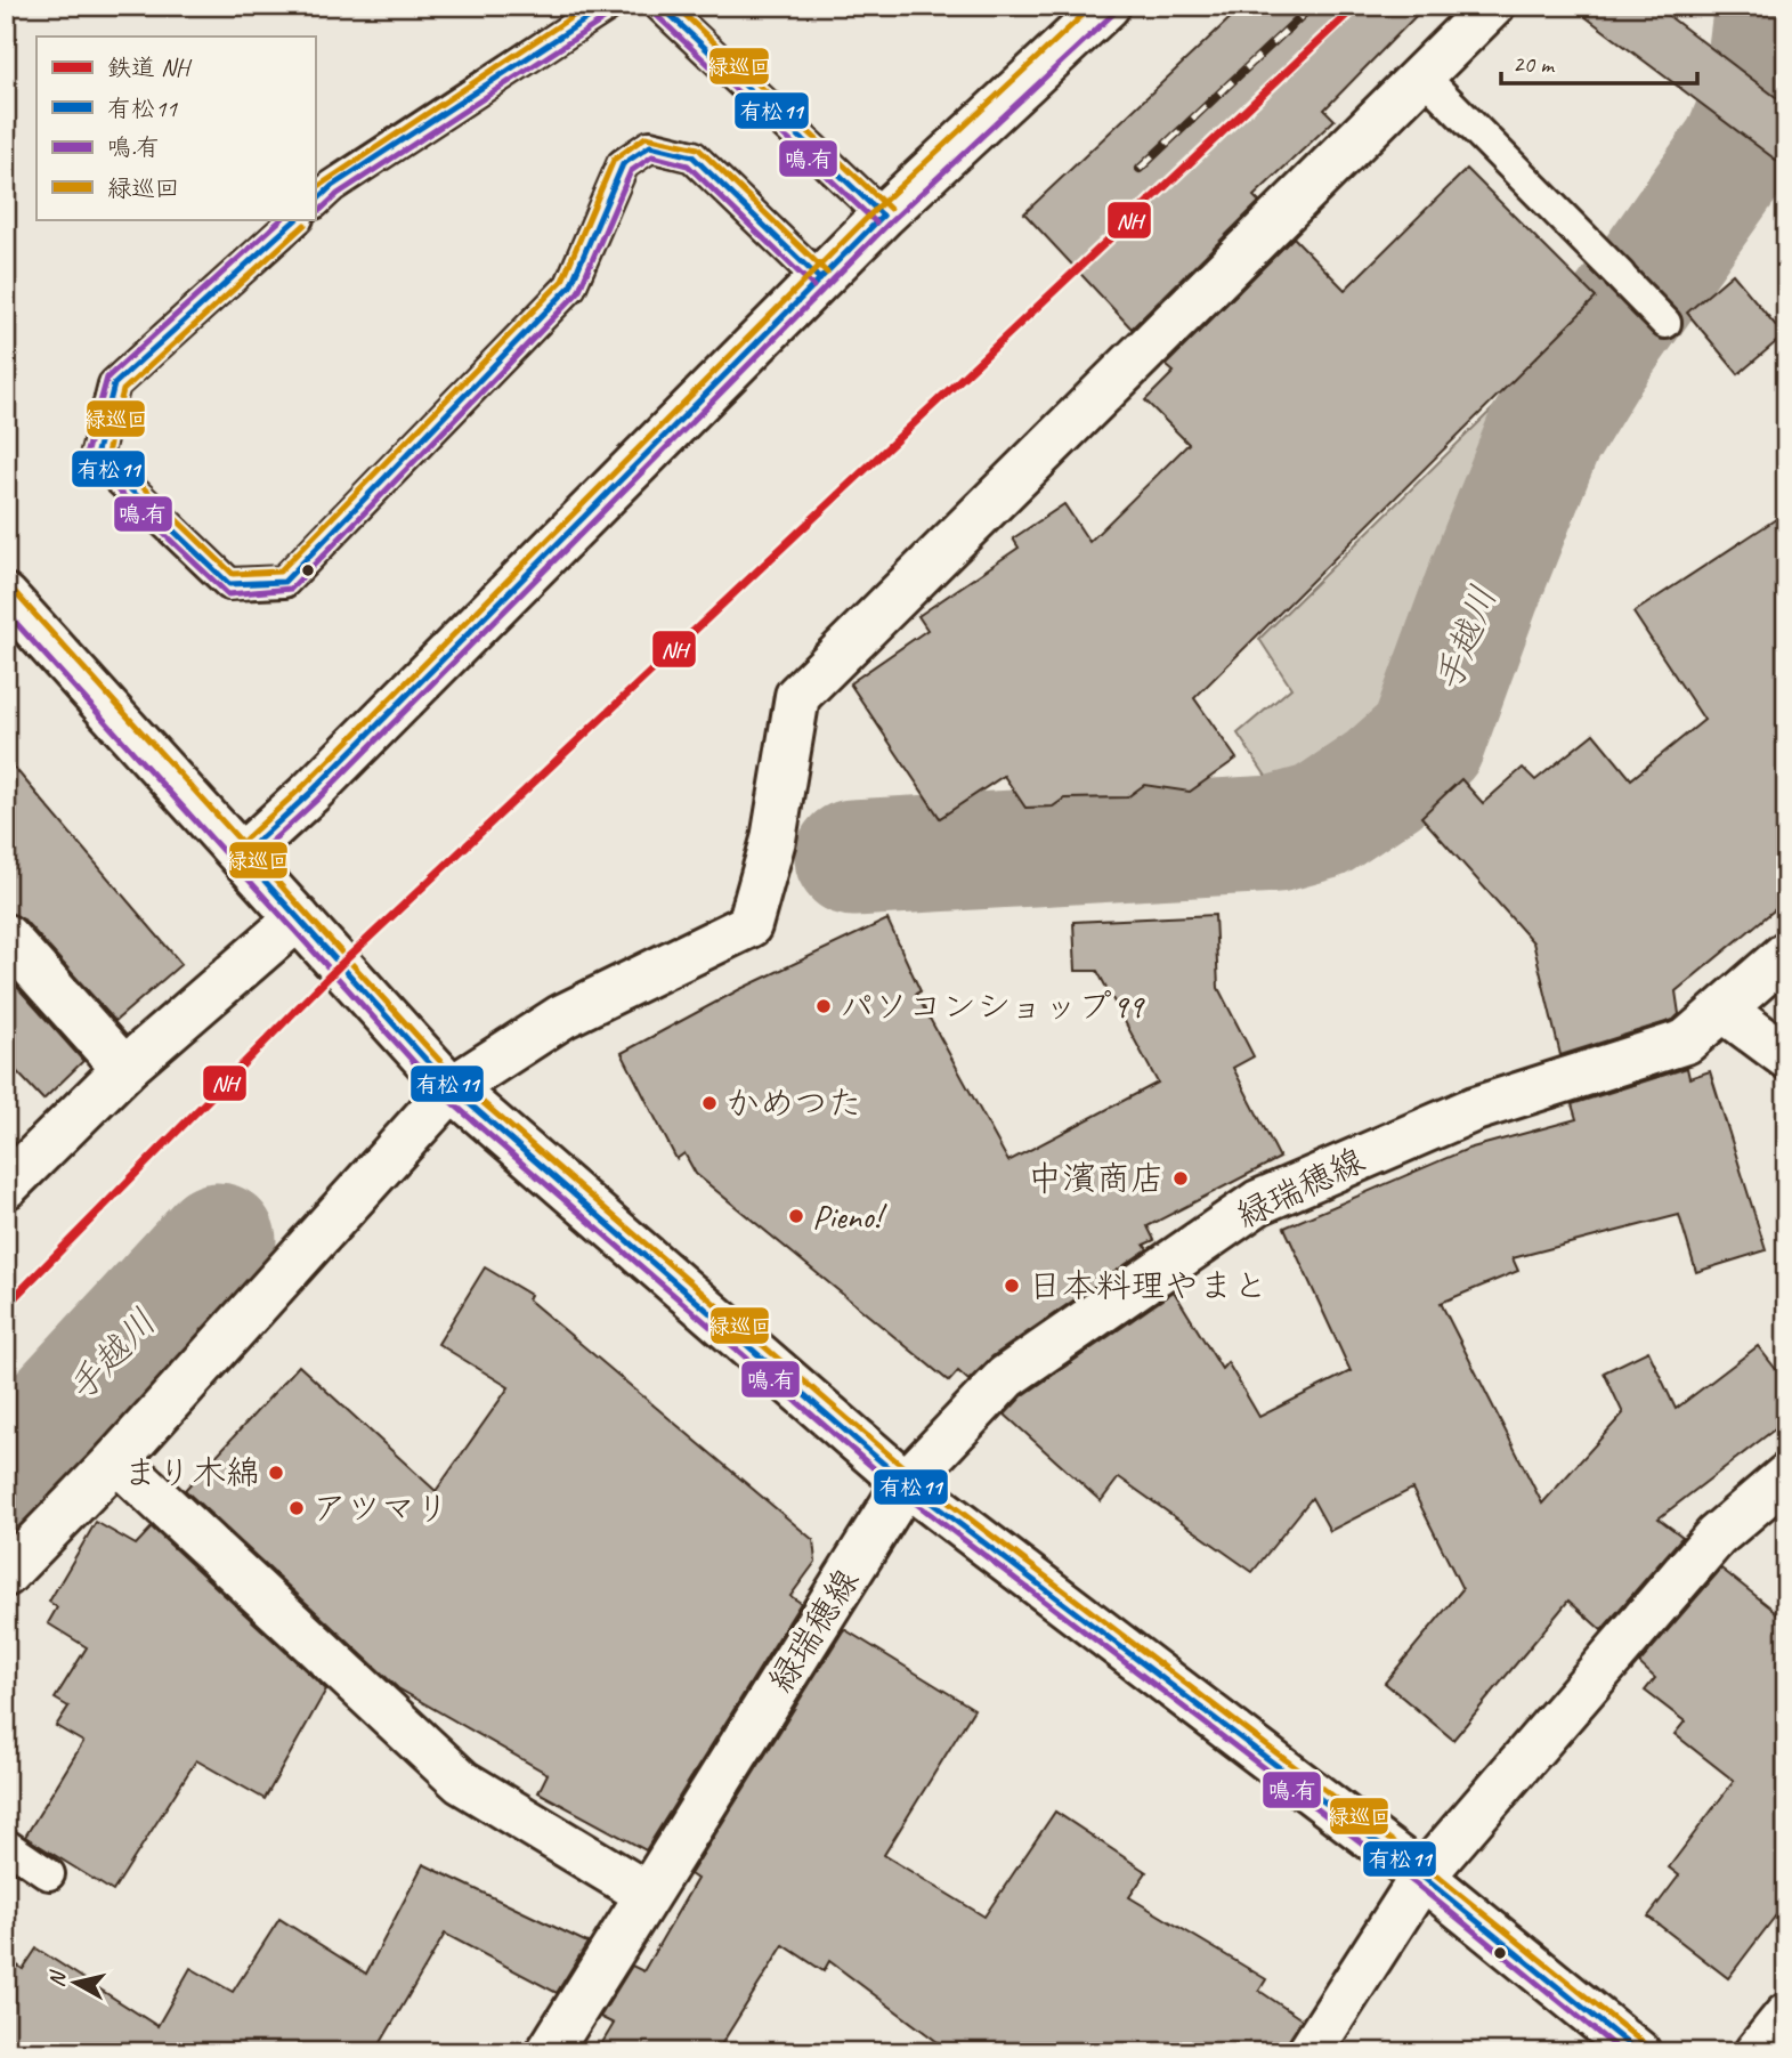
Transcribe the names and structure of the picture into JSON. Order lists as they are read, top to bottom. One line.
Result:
{"streets":{"street":["緑瑞穂線"]},"water":["手越川"],"places":["パソコンショップ99","かめつた","中濱商店","Pieno!","日本料理やまと","まり木綿","アツマリ"],"lines":["rail line NH","transit line 有松11","transit line 緑巡回","transit line 鳴.有"],"legend":["鉄道 NH","有松11","鳴.有","緑巡回"],"scale_bar":"20 m","north":"left"}
